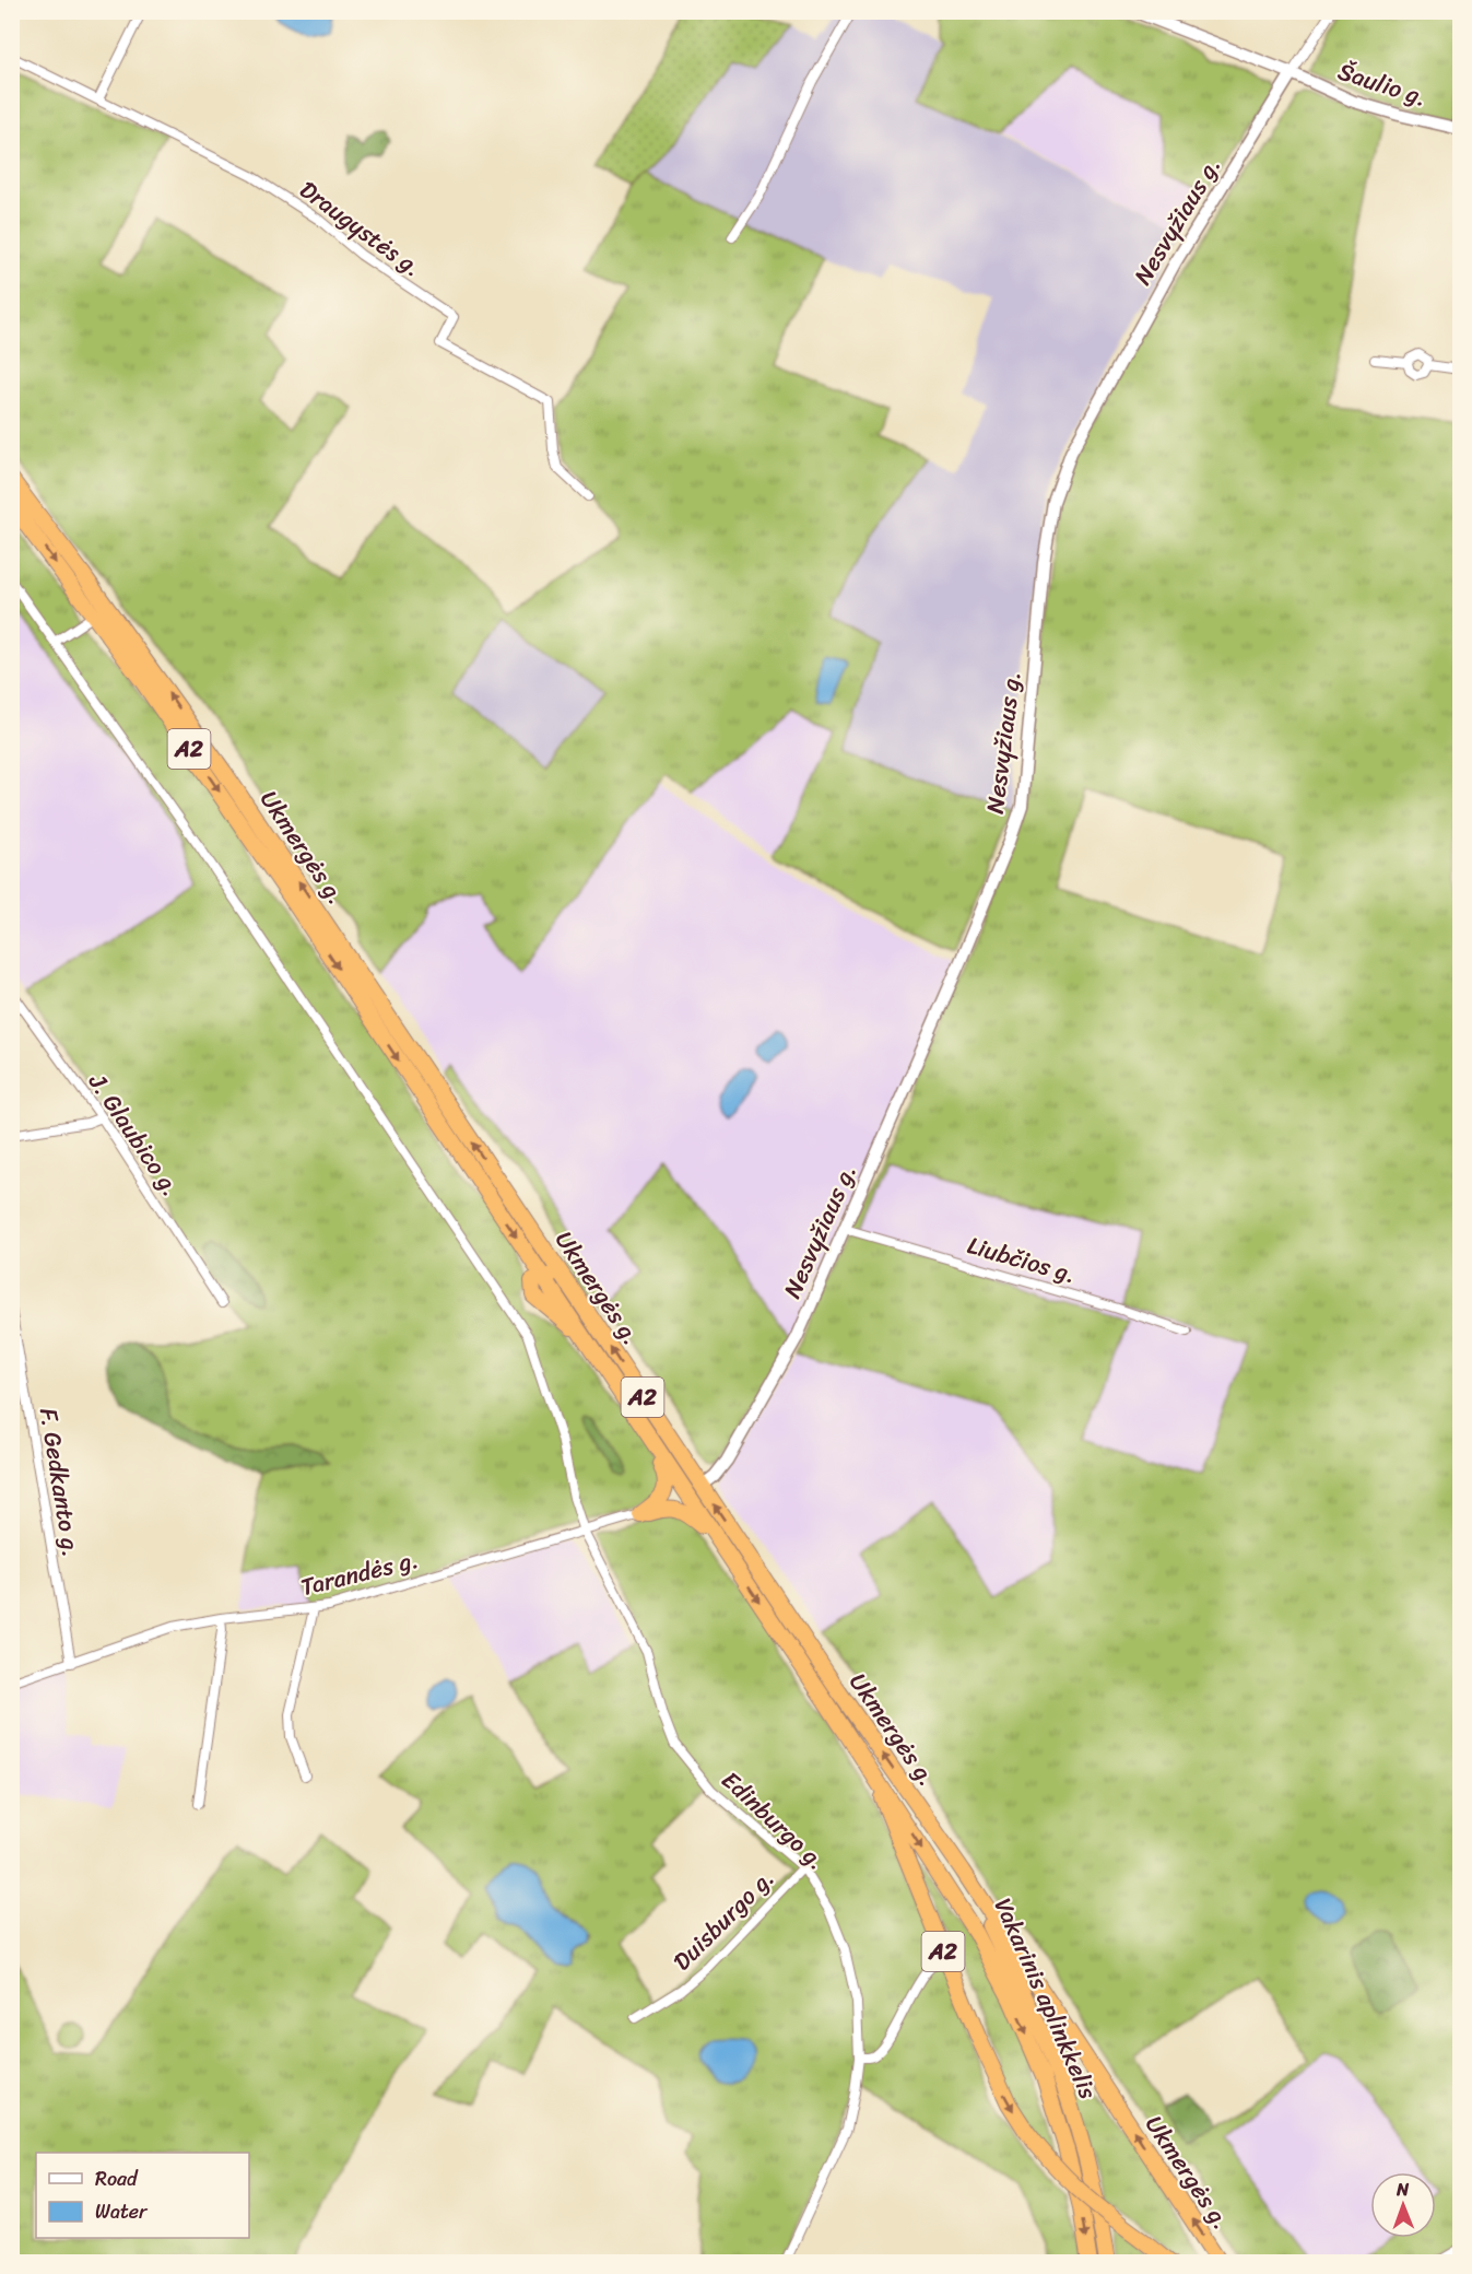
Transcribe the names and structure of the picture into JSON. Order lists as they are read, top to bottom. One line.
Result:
{"streets":{"highway":["A2","Ukmergės g.","Vakarinis aplinkkelis"],"street":["Šaulio g.","Nesvyžiaus g.","Draugystės g.","J. Glaubico g.","Liubčios g.","F. Gedkanto g.","Tarandės g.","Edinburgo g.","Duisburgo g."]},"crossings":[["Šaulio g.","Nesvyžiaus g."],["Nesvyžiaus g.","Ukmergės g."],["Nesvyžiaus g.","Liubčios g."],["A2","Ukmergės g."],["A2","Vakarinis aplinkkelis"],["Ukmergės g.","Vakarinis aplinkkelis"],["F. Gedkanto g.","Tarandės g."],["Tarandės g.","Edinburgo g."],["Edinburgo g.","Duisburgo g."]],"legend":["Road","Water"],"north":"top"}
